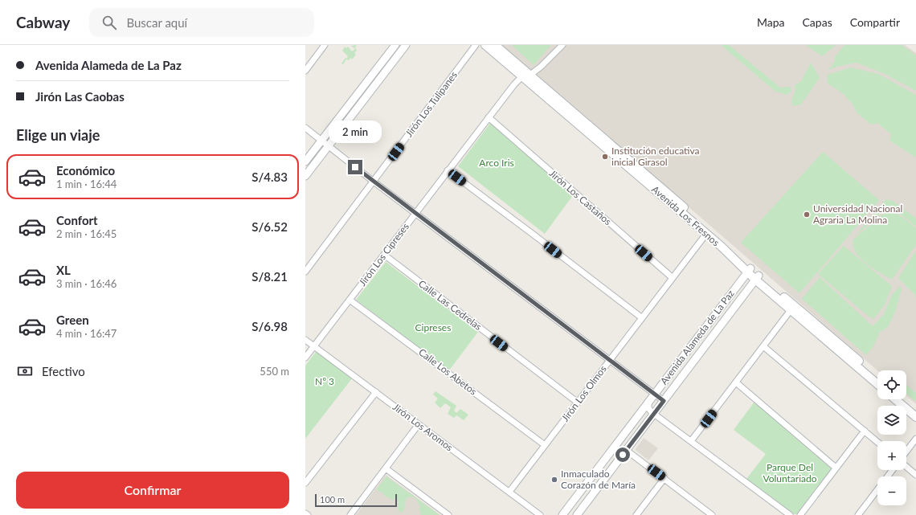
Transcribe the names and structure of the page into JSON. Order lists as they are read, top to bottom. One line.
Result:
{"streets":{"main road":["Avenida Los Fresnos"],"street":["Jirón Los Tulipanes","Jirón Los Castaños","Jirón Los Cipreses","Calle Las Cedrelas","Avenida Alameda de La Paz","Calle Los Abetos","Jirón Los Olmos","Jirón Los Aromos"]},"crossings":[["Jirón Los Castaños","Jirón Los Cipreses"],["Jirón Los Castaños","Jirón Los Olmos"],["Avenida Los Fresnos","Jirón Los Cipreses"],["Avenida Los Fresnos","Avenida Alameda de La Paz"],["Avenida Los Fresnos","Jirón Los Olmos"],["Jirón Los Cipreses","Calle Las Cedrelas"],["Jirón Los Cipreses","Calle Los Abetos"],["Jirón Los Cipreses","Jirón Los Aromos"],["Calle Las Cedrelas","Jirón Los Olmos"],["Calle Los Abetos","Jirón Los Olmos"],["Jirón Los Olmos","Jirón Los Aromos"]],"parks":["Arco Iris","Cipreses","Nº 3","Parque Del Voluntariado"],"places":["Institución educativa inicial Girasol","Universidad Nacional Agraria La Molina","Inmaculado Corazón de María"],"scale_bar":"100 m","page":{"header":"Cabway","search":"Buscar aquí","nav":["Mapa","Capas","Compartir"],"banner":["Avenida Alameda de La Paz","Jirón Las Caobas"],"heading":"Elige un viaje","bubble":"2 min","list":[{"name":"Económico","note":"1 min · 16:44","value":"S/4.83"},{"name":"Confort","note":"2 min · 16:45","value":"S/6.52"},{"name":"XL","note":"3 min · 16:46","value":"S/8.21"},{"name":"Green","note":"4 min · 16:47","value":"S/6.98"}],"pay":["Efectivo","550 m"],"map_buttons":["+","−"],"buttons":"Confirmar","scale":"100 m"}}
